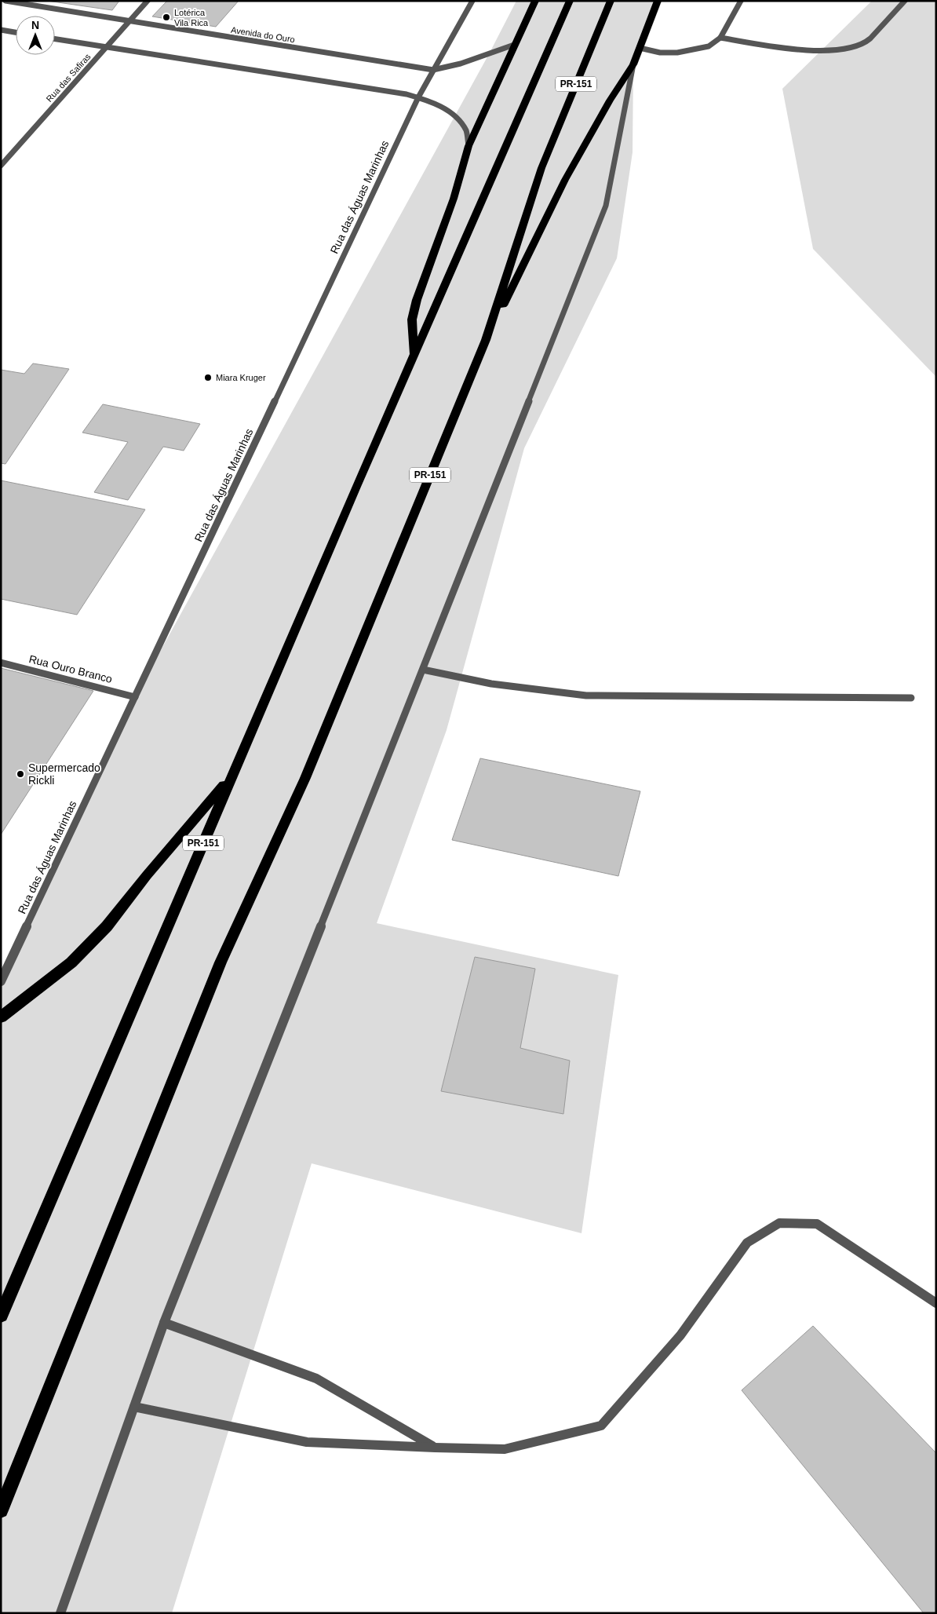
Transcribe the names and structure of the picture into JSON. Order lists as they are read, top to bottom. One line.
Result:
{"streets":{"highway":["PR-151"],"street":["Avenida do Ouro","Rua das Safiras","Rua das Águas Marinhas","Rua Ouro Branco"]},"crossings":[["Avenida do Ouro","Rua das Safiras"],["Avenida do Ouro","Rua das Águas Marinhas"],["Rua das Águas Marinhas","Rua Ouro Branco"]],"places":["Lotérica Vila Rica","Miara Kruger","Supermercado Rickli"],"north":"top"}
